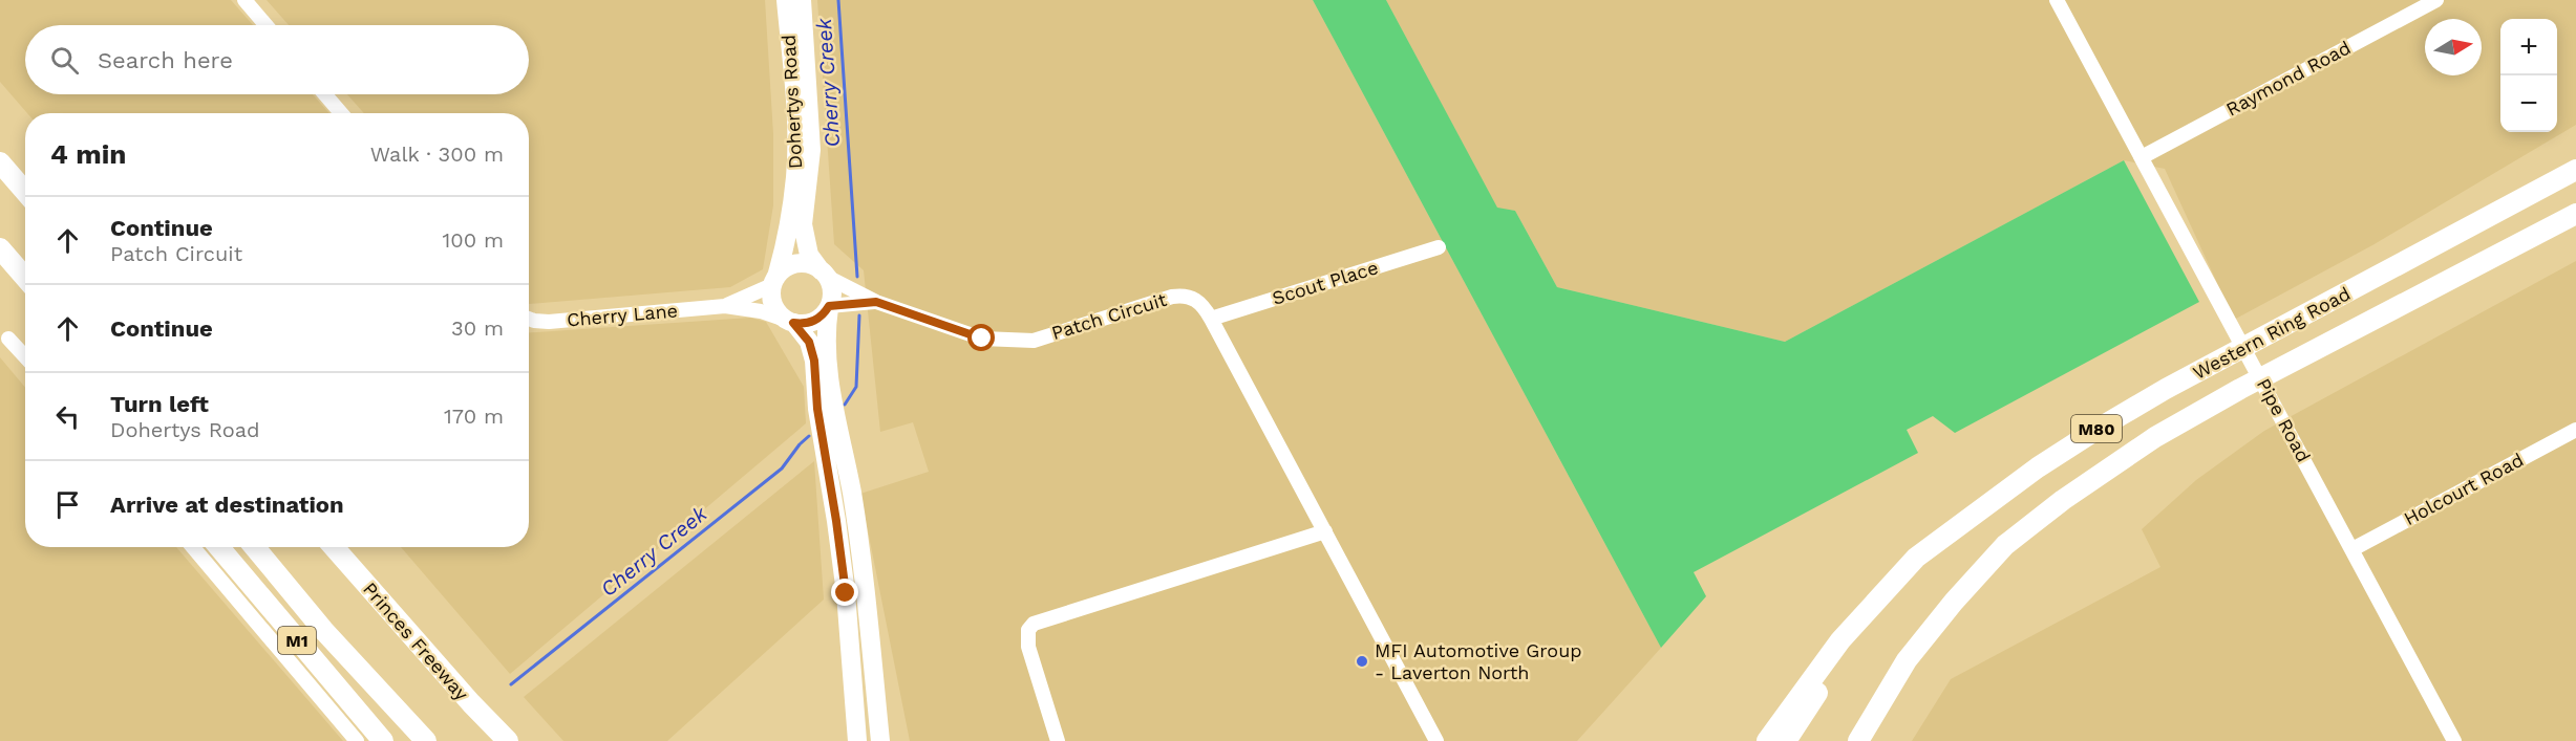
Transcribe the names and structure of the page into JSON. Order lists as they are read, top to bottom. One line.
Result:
{"streets":{"highway":["Western Ring Road","M80","M1","Princes Freeway"],"main road":["Dohertys Road"],"street":["Raymond Road","Scout Place","Cherry Lane","Patch Circuit","Pipe Road","Holcourt Road"]},"crossings":[["Raymond Road","Pipe Road"],["Dohertys Road","Cherry Lane"],["Dohertys Road","Patch Circuit"],["Scout Place","Patch Circuit"],["Cherry Lane","Patch Circuit"],["Pipe Road","Holcourt Road"]],"water":["Cherry Creek"],"places":["MFI Automotive Group - Laverton North"],"north":"right","page":{"map_buttons":["+","−"],"search":"Search here","heading":["4 min","Walk · 300 m"],"list":[["Continue","Patch Circuit","100 m"],["Continue","30 m"],["Turn left","Dohertys Road","170 m"],"Arrive at destination"]}}
